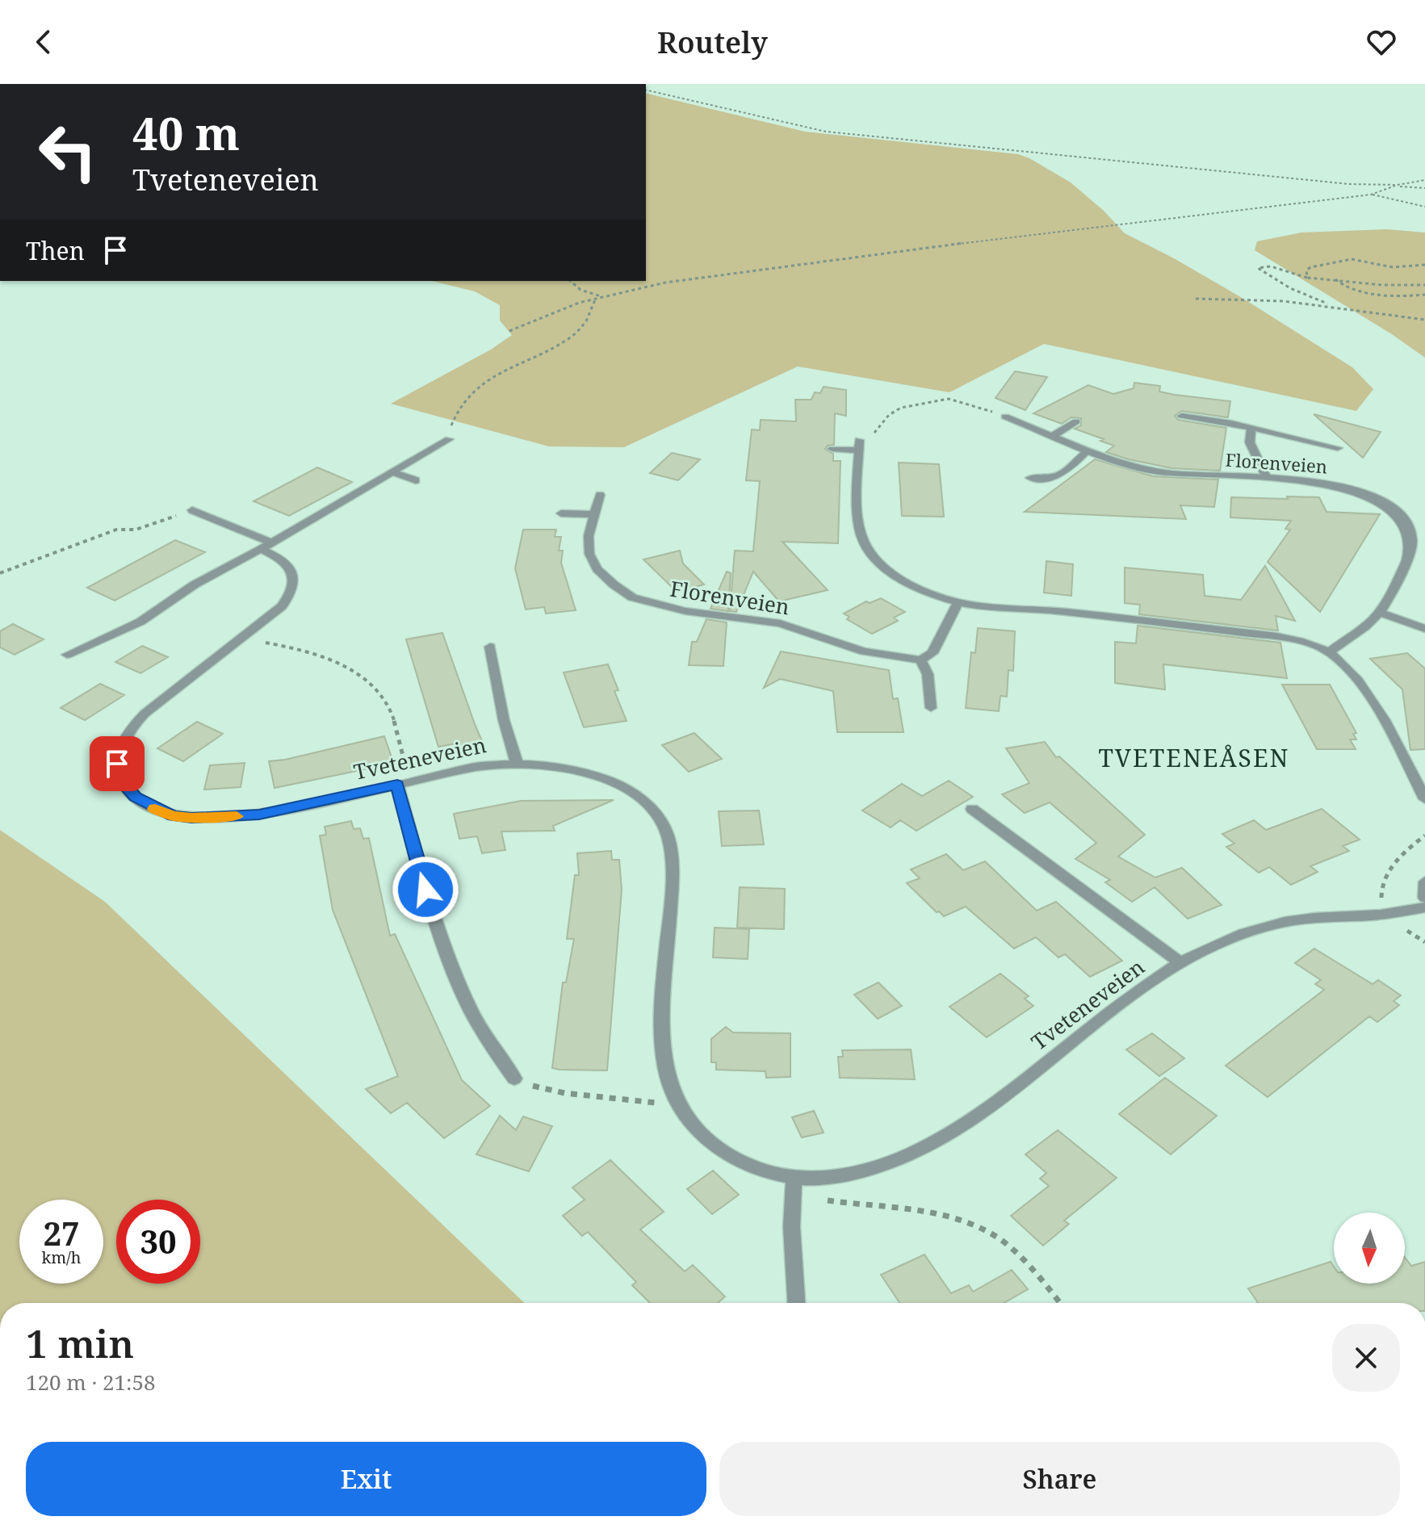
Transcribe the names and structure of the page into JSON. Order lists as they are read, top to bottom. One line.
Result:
{"streets":{"street":["Florenveien","Tveteneveien"]},"districts":["TVETENEÅSEN"],"north":"bottom","page":{"header":"Routely","turn":["40 m","Tveteneveien"],"then":"Then","speed":"27 km/h","limit":"30","heading":["1 min","120 m · 21:58"],"buttons":["Exit","Share"]}}
